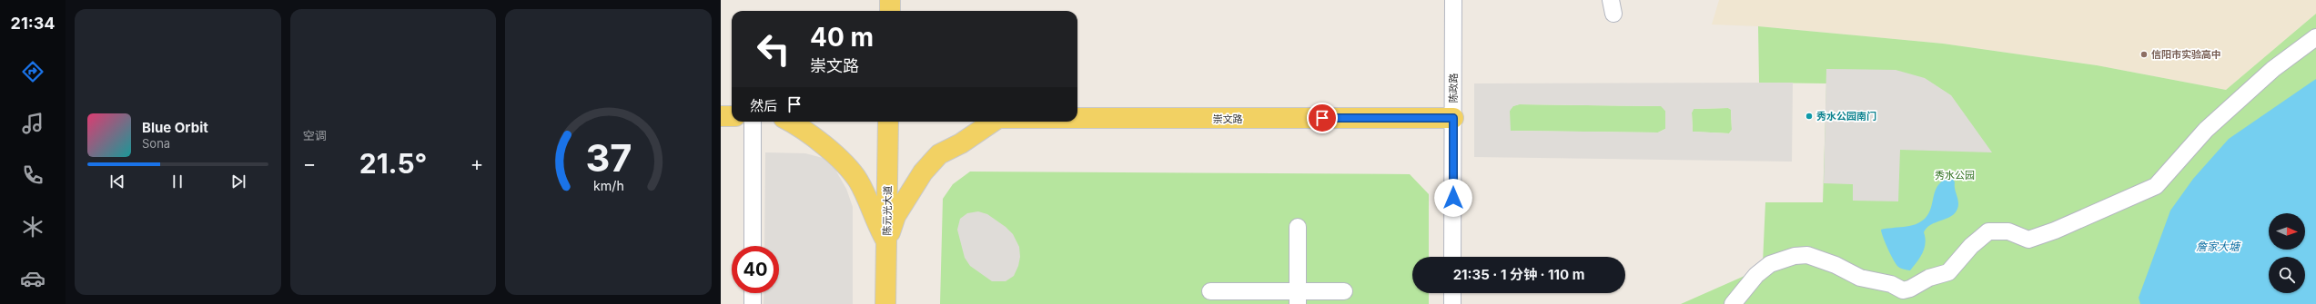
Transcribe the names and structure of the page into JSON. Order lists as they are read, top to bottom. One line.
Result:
{"streets":{"main road":["崇文路","陈元光大道"],"street":["陈政路"]},"crossings":[["陈政路","崇文路"]],"water":["詹家大塘"],"parks":["秀水公园"],"places":["信阳市实验高中","秀水公园南门"],"north":"right","page":{"tabs":"21:34","tile":"空调","turn":["40 m","崇文路"],"then":"然后","song":["Blue Orbit","Sona"],"heat":["−","21.5°","+"],"limit":"40","trip":"21:35 · 1 分钟 · 110 m","gauge":["37","km/h"]}}
